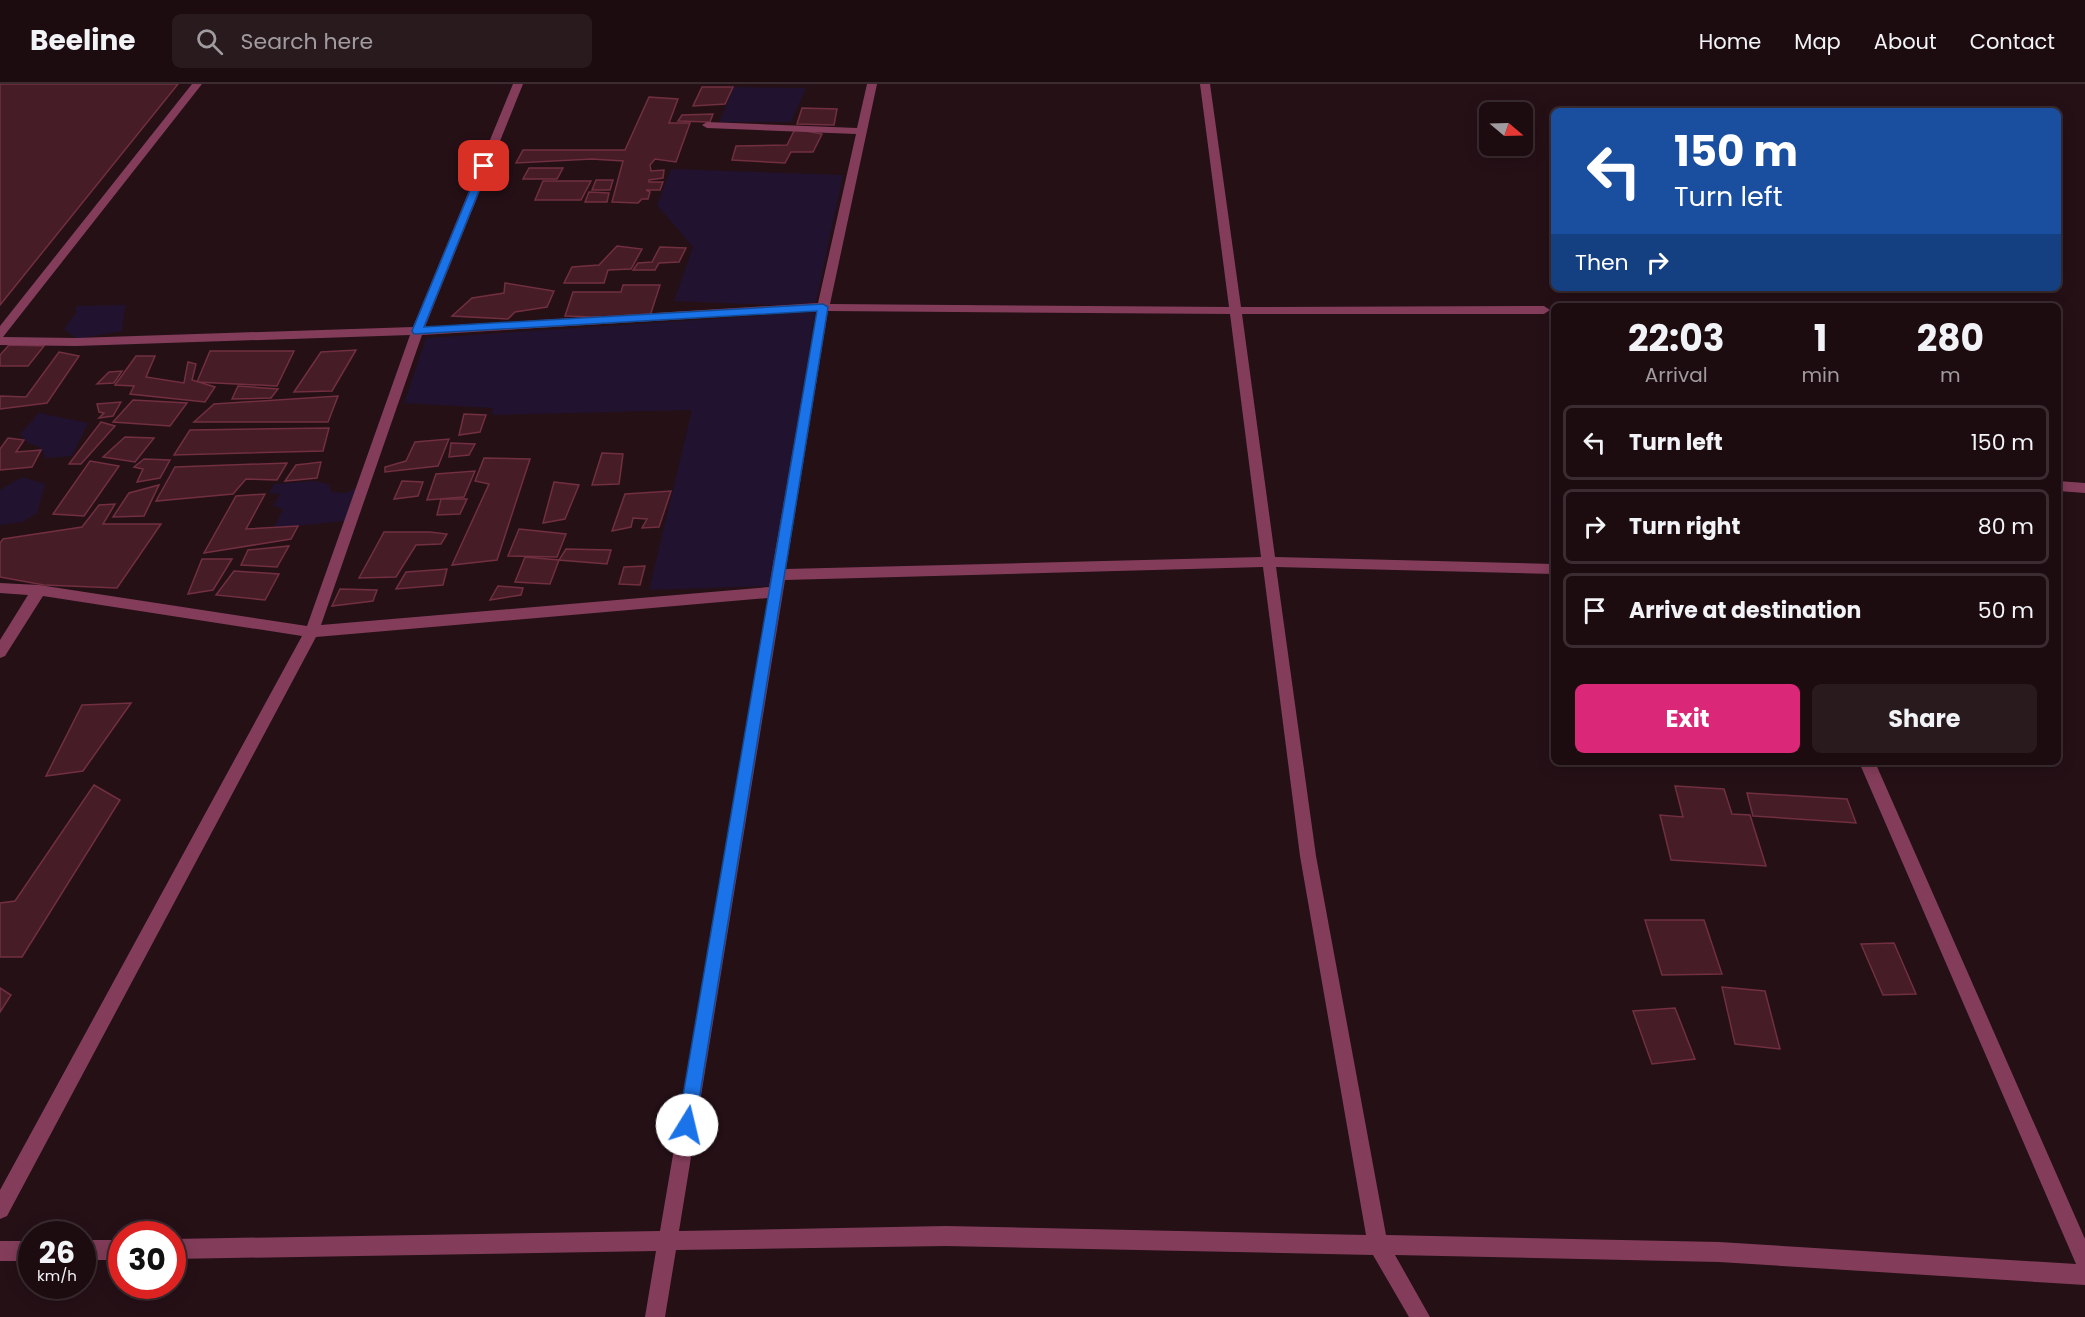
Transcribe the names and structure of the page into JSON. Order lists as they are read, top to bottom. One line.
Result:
{"north":"right","page":{"header":"Beeline","search":"Search here","nav":["Home","Map","About","Contact"],"turn":["150 m","Turn left"],"then":"Then","eta":["22:03","Arrival","1","min","280","m"],"list":[{"name":"Turn left","value":"150 m"},{"name":"Turn right","value":"80 m"},{"name":"Arrive at destination","value":"50 m"}],"buttons":["Exit","Share"],"speed":"26 km/h","limit":"30"}}
